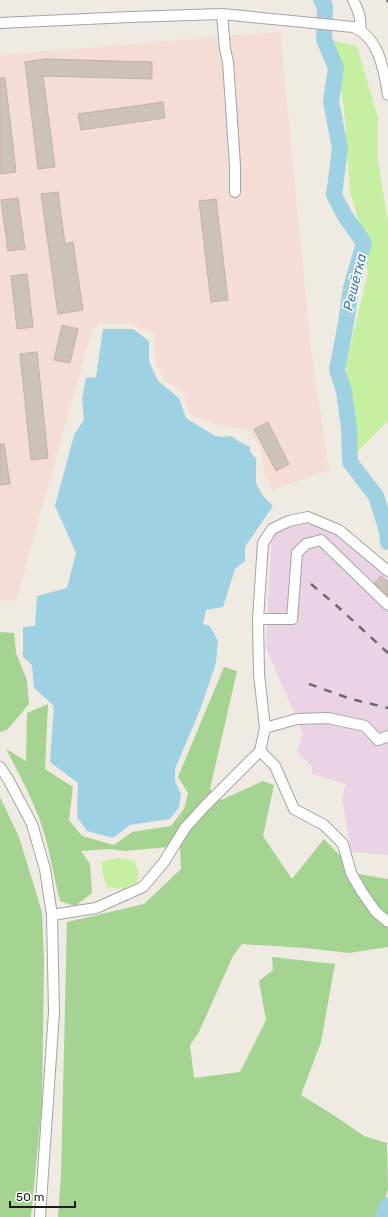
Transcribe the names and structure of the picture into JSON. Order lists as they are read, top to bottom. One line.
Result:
{"water":["Решётка"],"scale_bar":"50 m"}
